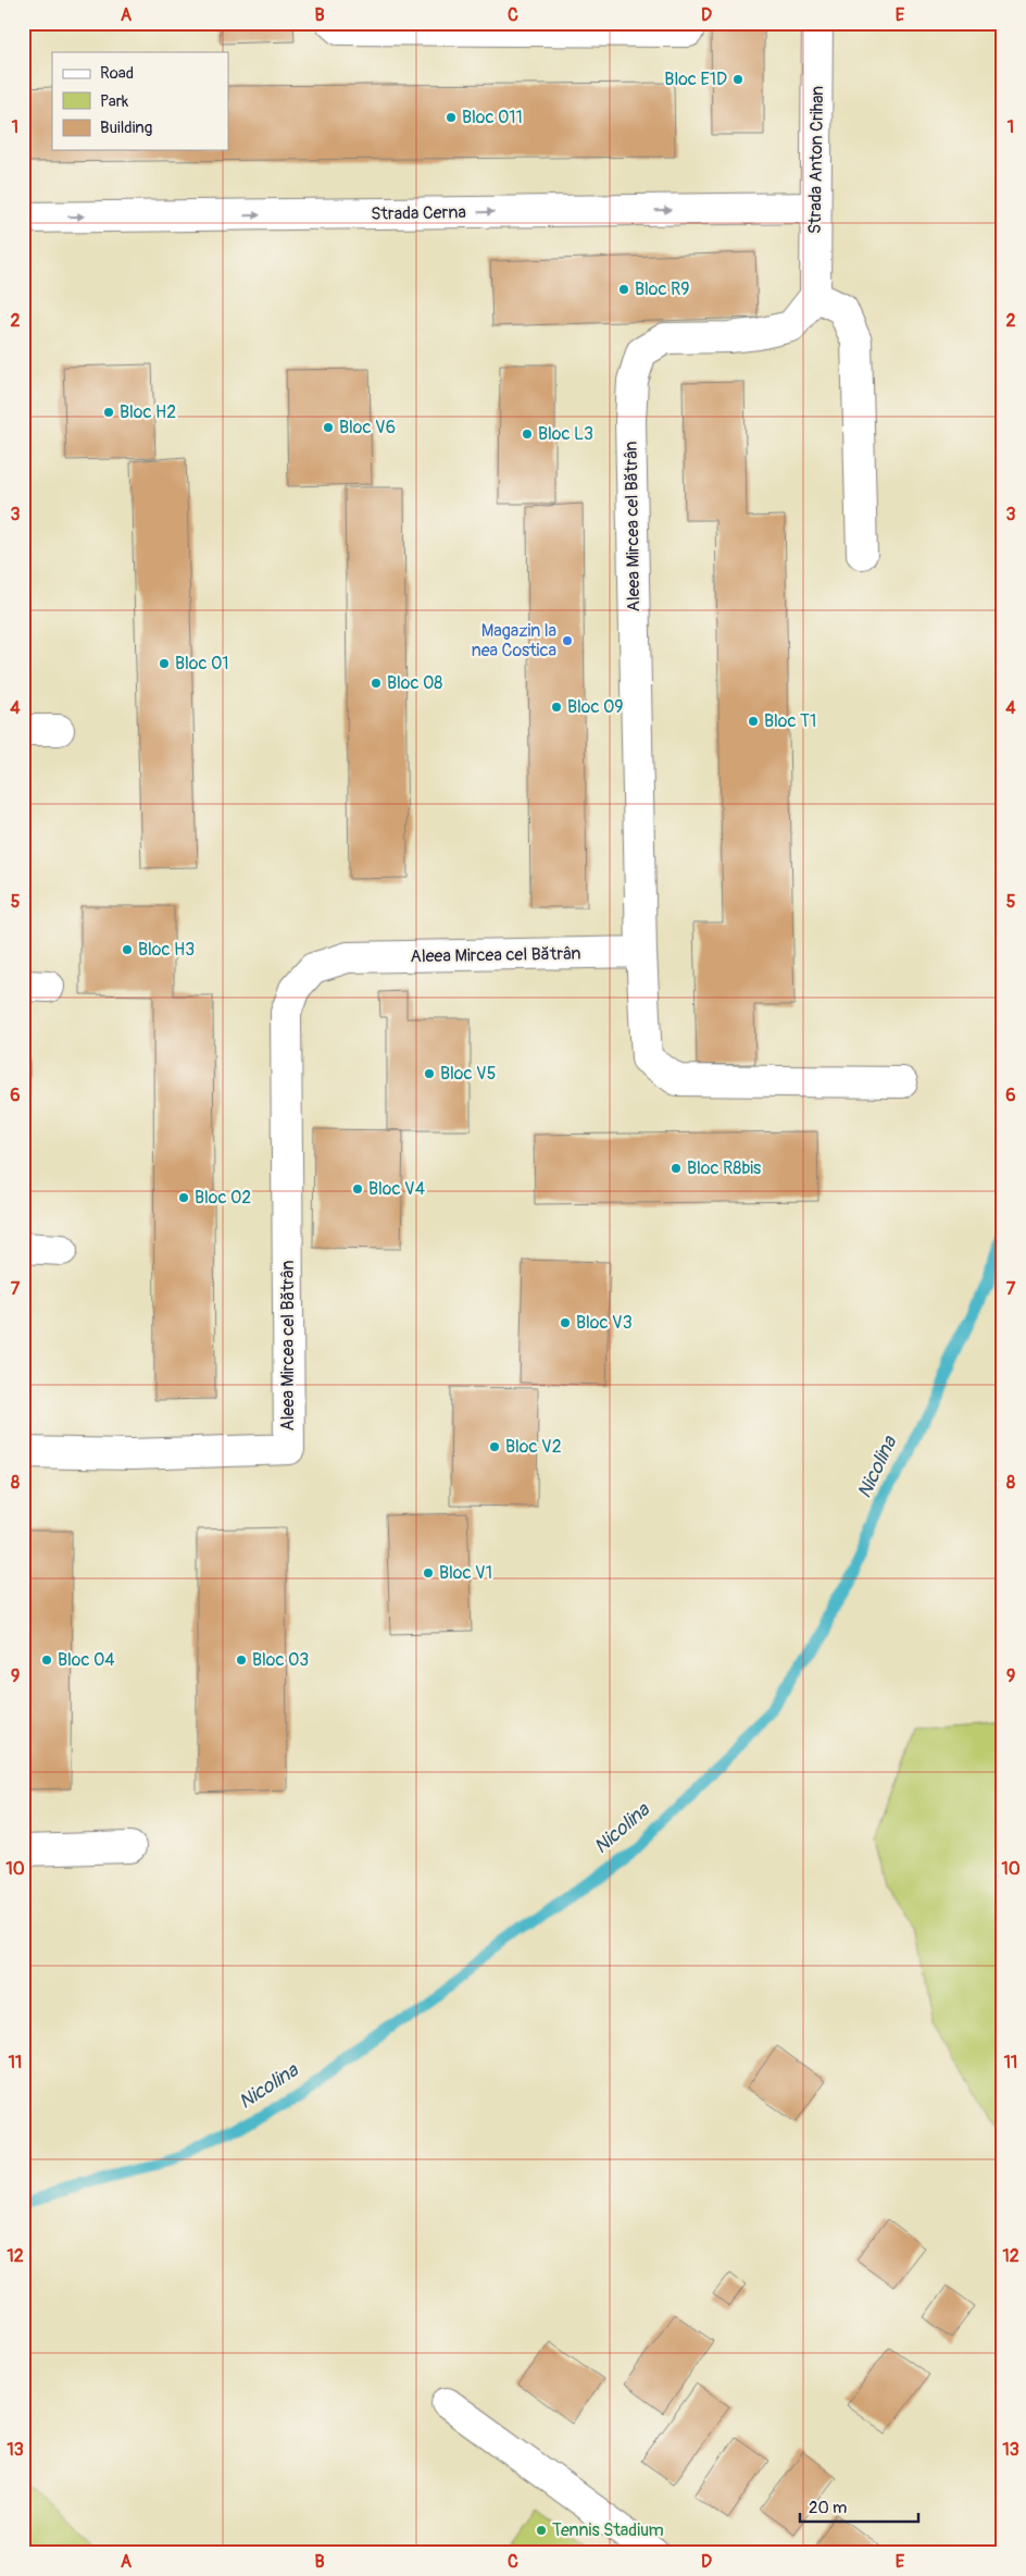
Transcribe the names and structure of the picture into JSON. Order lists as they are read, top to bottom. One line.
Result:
{"streets":{"street":["Strada Anton Crihan","Strada Cerna","Aleea Mircea cel Bătrân"]},"crossings":[["Strada Anton Crihan","Strada Cerna"],["Strada Anton Crihan","Aleea Mircea cel Bătrân"]],"water":["Nicolina"],"places":["Bloc E1D","Bloc O11","Bloc R9","Bloc H2","Bloc V6","Bloc L3","Magazin la nea Costica","Bloc O1","Bloc O8","Bloc O9","Bloc T1","Bloc H3","Bloc V5","Bloc R8bis","Bloc V4","Bloc O2","Bloc V3","Bloc V2","Bloc V1","Bloc O4","Bloc O3","Tennis Stadium"],"legend":["Road","Park","Building"],"scale_bar":"20 m","grid":{"columns":["A","B","C","D","E"],"rows":["1","2","3","4","5","6","7","8","9","10","11","12","13"]}}
